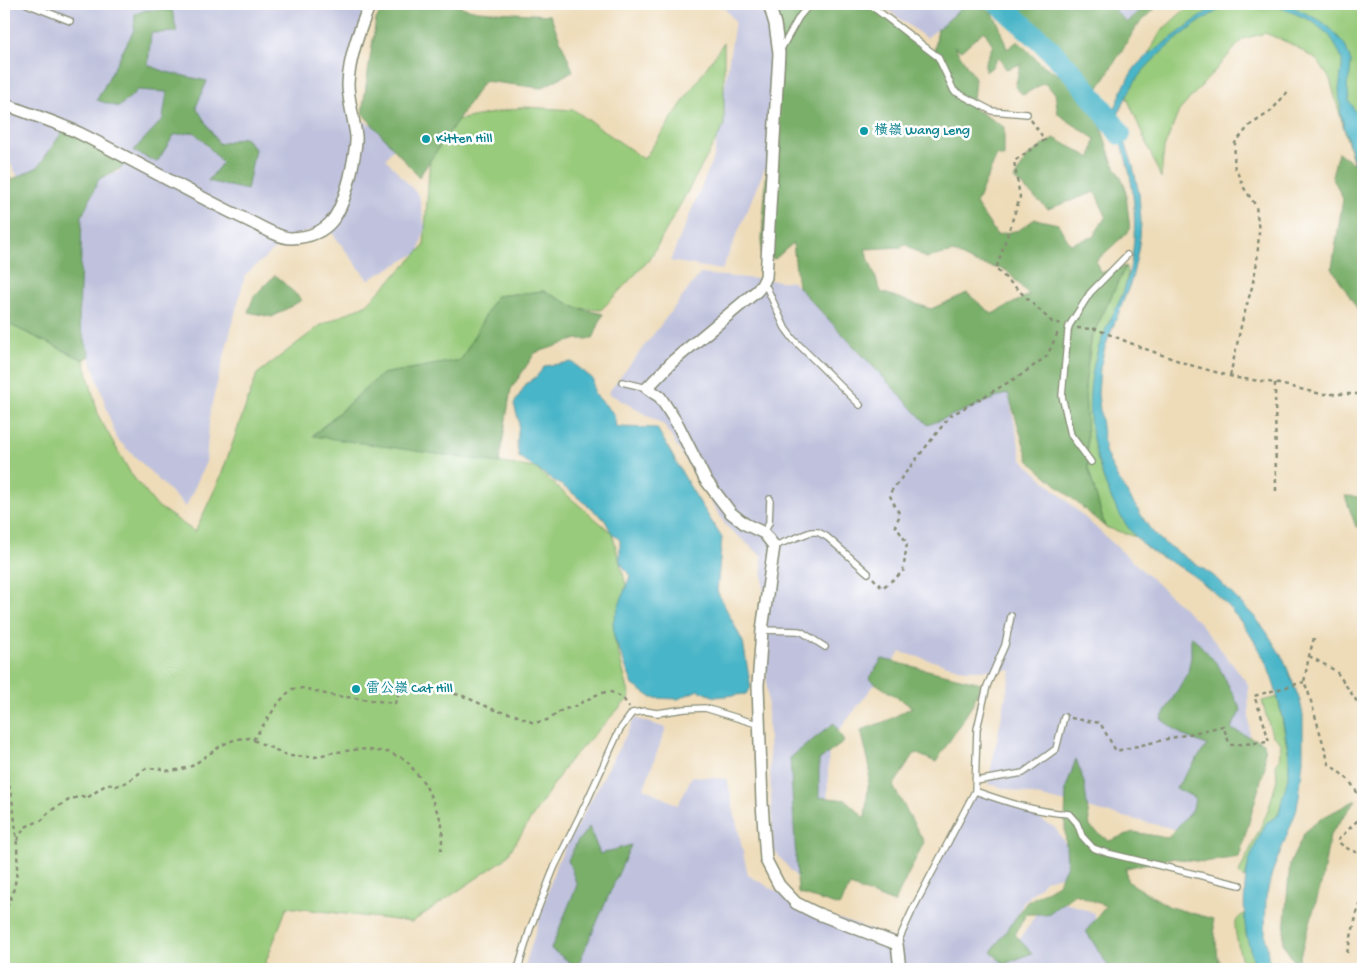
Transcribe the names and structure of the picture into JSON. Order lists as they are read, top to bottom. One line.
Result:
{"places":["橫嶺 Wang Leng","Kitten Hill","雷公嶺 Cat Hill"]}
